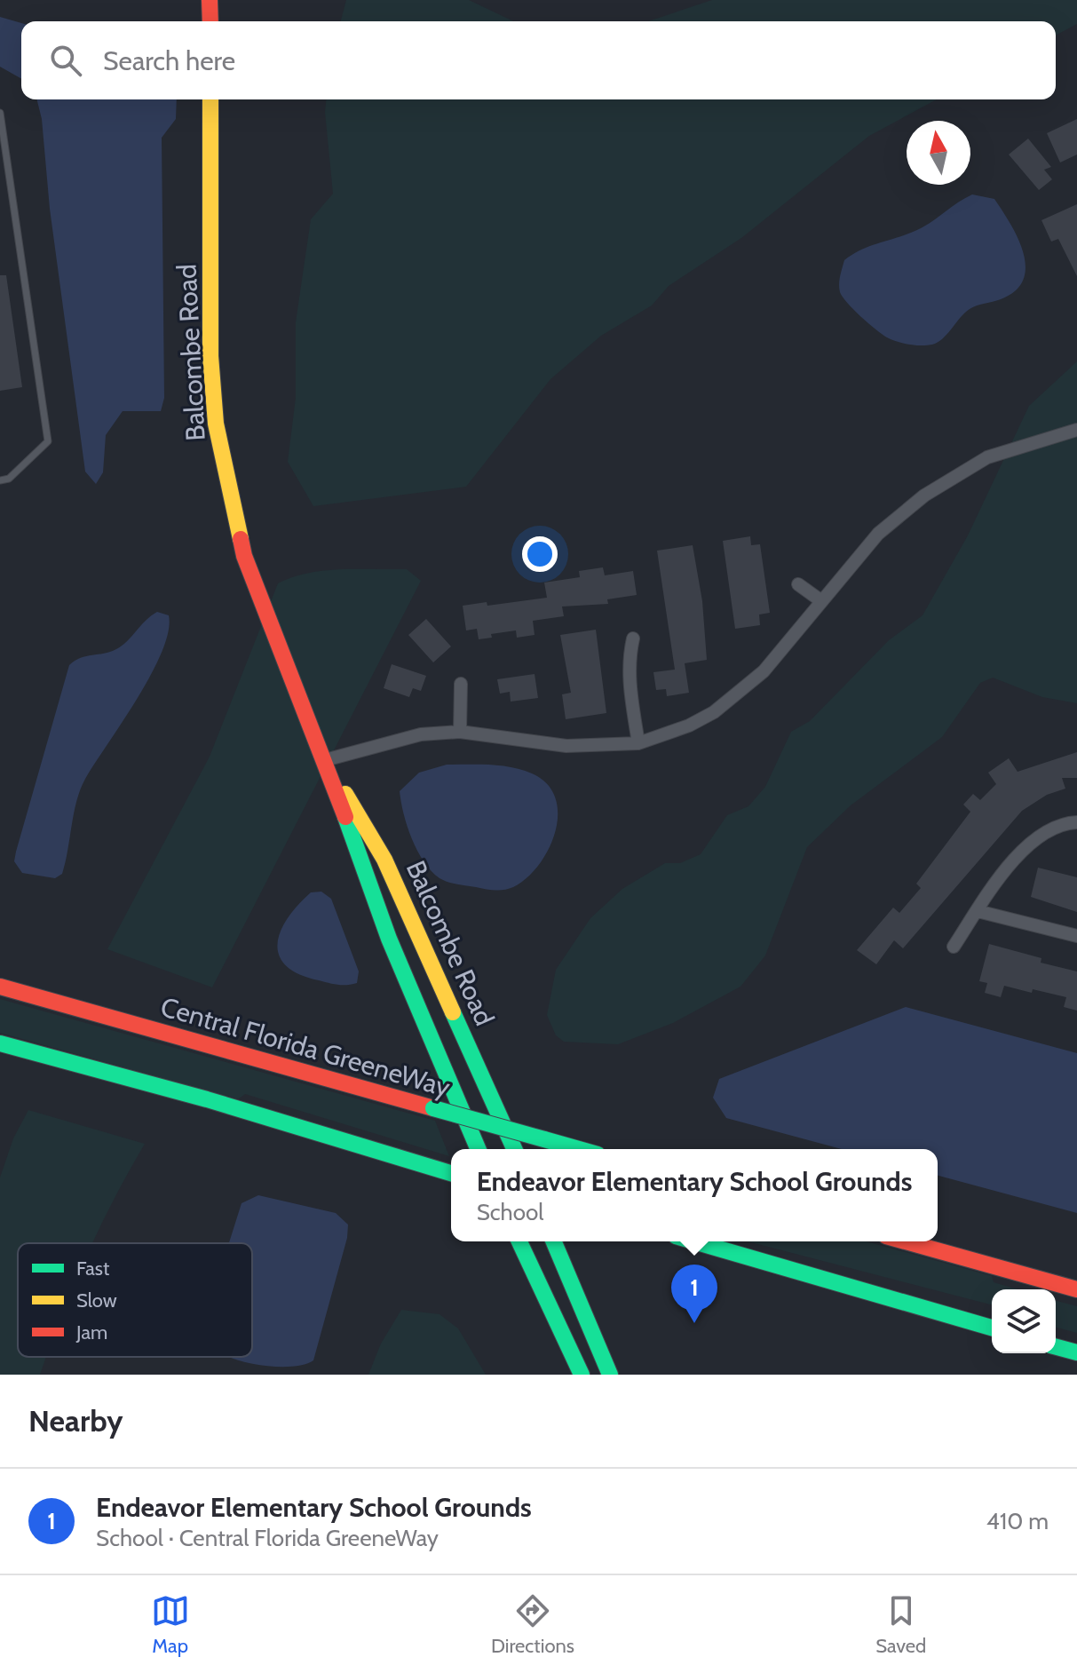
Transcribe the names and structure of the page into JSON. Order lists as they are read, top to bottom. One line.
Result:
{"streets":{"main road":["Balcombe Road","Central Florida GreeneWay"]},"legend":["Fast","Slow","Jam"],"north":"top","page":{"search":"Search here","popup":["Endeavor Elementary School Grounds","School"],"pins":"1","heading":"Nearby","list":[{"mark":"1","name":"Endeavor Elementary School Grounds","note":"School · Central Florida GreeneWay","value":"410 m"}],"nav":["Map","Directions","Saved"]}}
